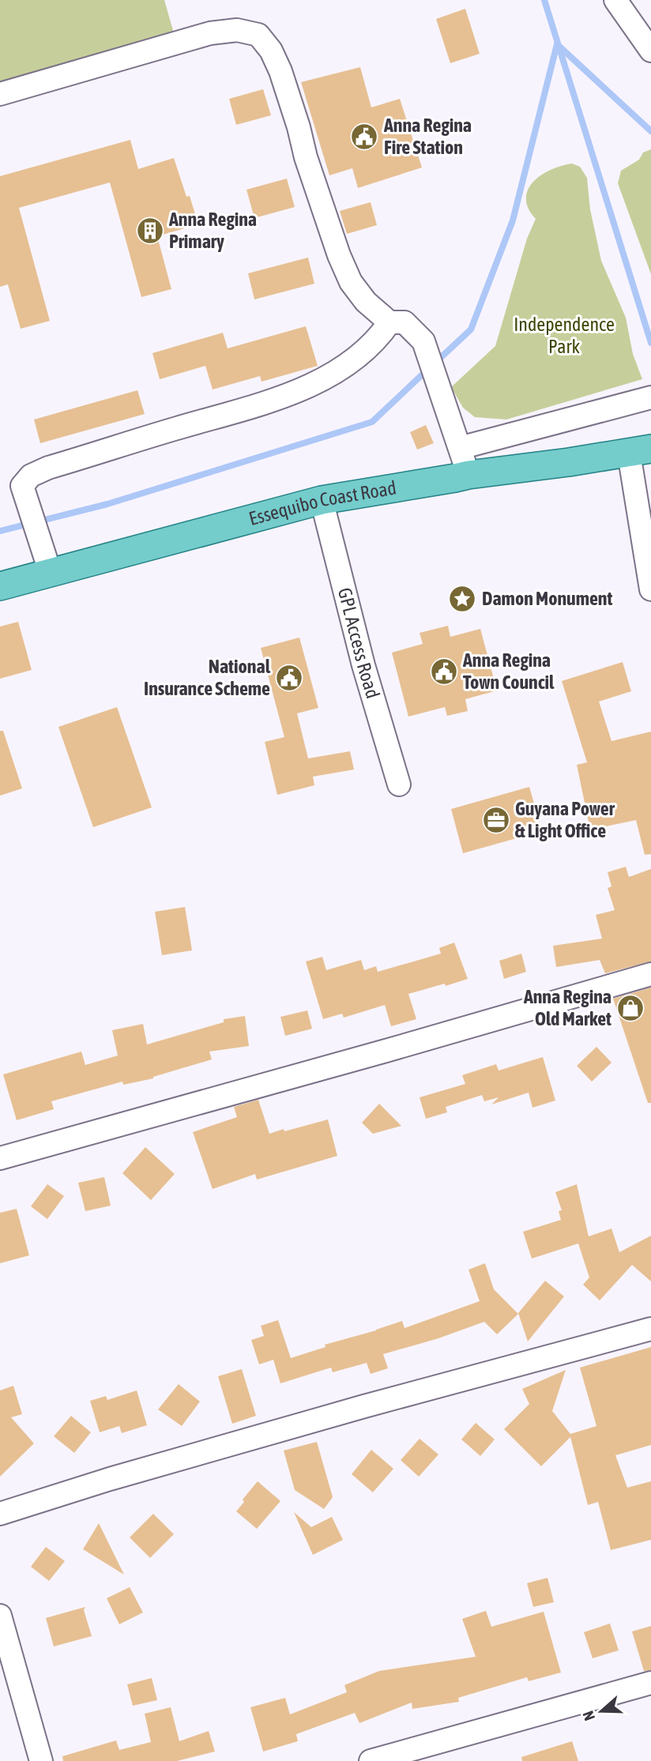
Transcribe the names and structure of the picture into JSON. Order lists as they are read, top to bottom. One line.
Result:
{"streets":{"main road":["Essequibo Coast Road"],"street":["GPL Access Road"]},"crossings":[["Essequibo Coast Road","GPL Access Road"]],"parks":["Independence Park"],"places":{"public building":["Anna Regina Fire Station","Anna Regina Town Council","National Insurance Scheme"],"building":["Anna Regina Primary"],"place":["Damon Monument"],"office":["Guyana Power & Light Office"],"shop":["Anna Regina Old Market"]},"north":"left"}
